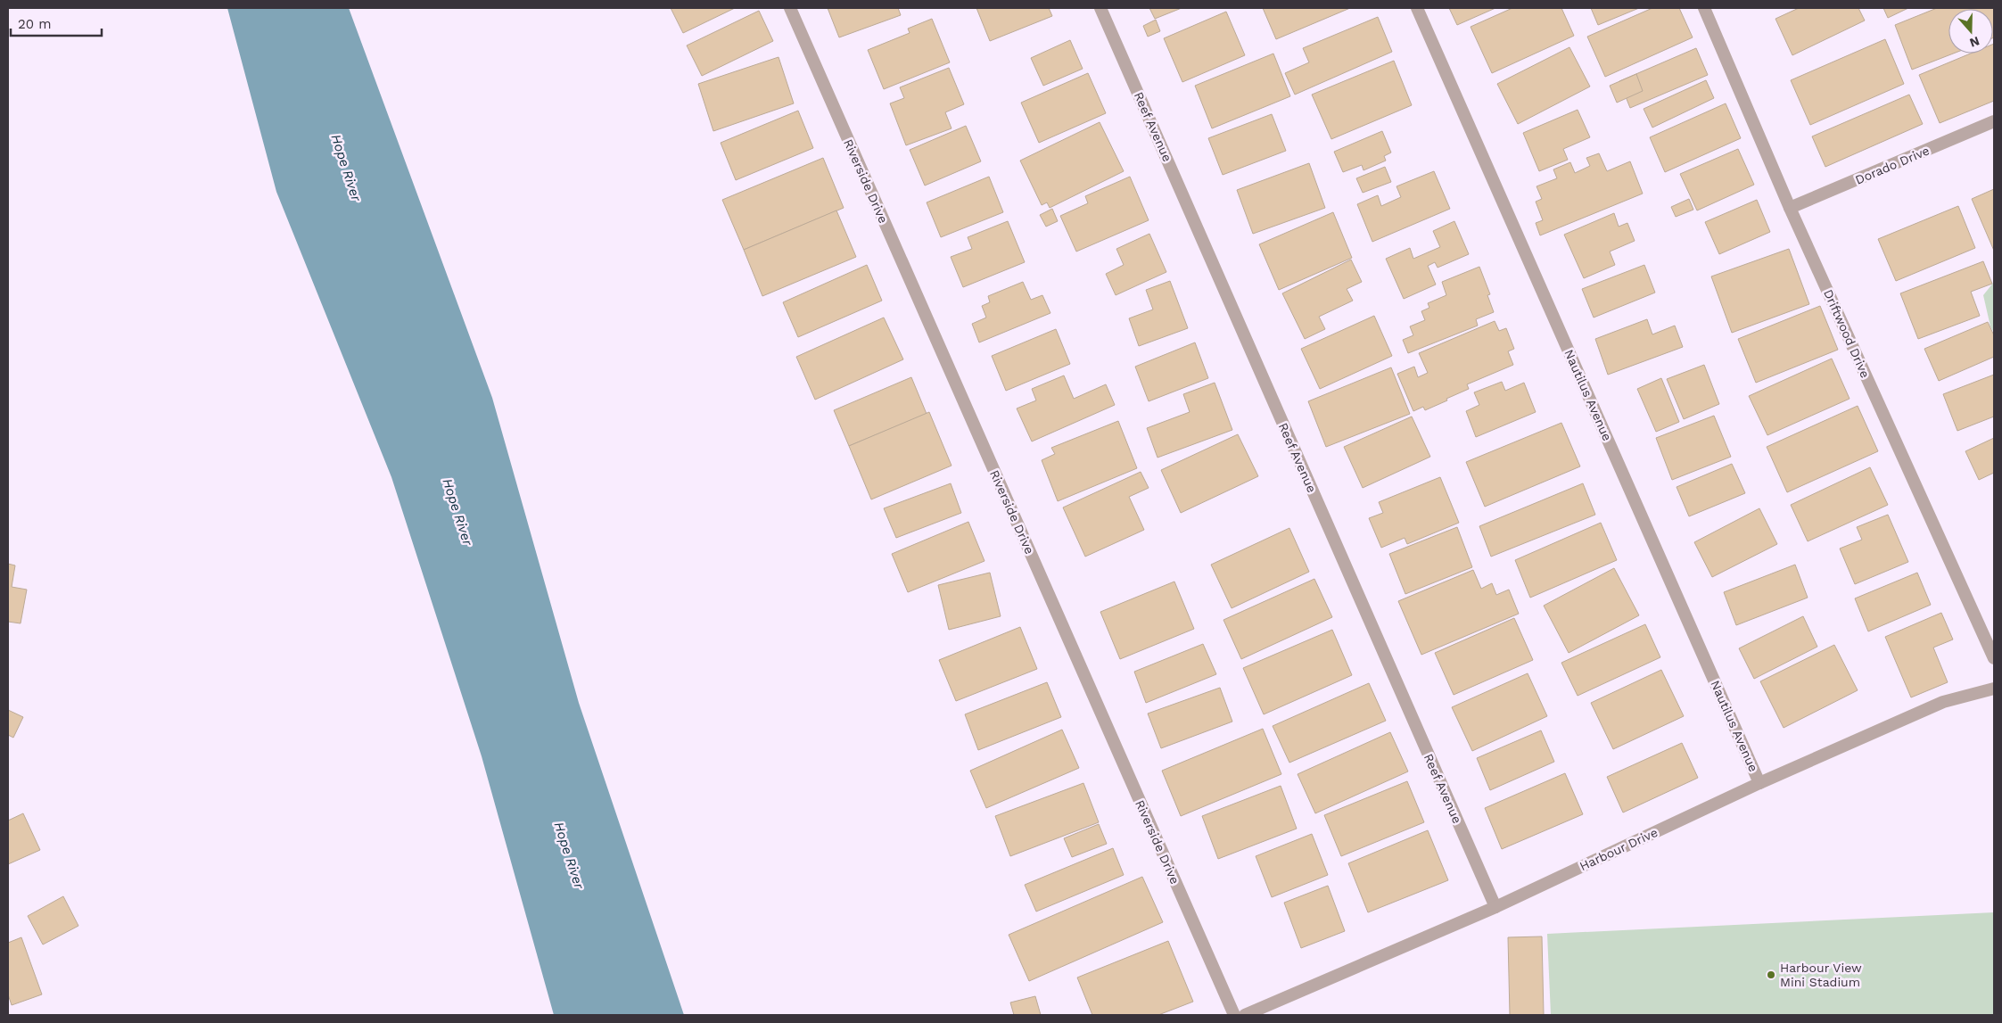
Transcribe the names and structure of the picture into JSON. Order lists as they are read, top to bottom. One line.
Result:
{"streets":{"street":["Reef Avenue","Dorado Drive","Riverside Drive","Driftwood Drive","Nautilus Avenue","Harbour Drive"]},"crossings":[["Reef Avenue","Harbour Drive"],["Dorado Drive","Driftwood Drive"],["Nautilus Avenue","Harbour Drive"]],"water":["Hope River"],"places":["Harbour View Mini Stadium"],"scale_bar":"20 m","north":"bottom"}
